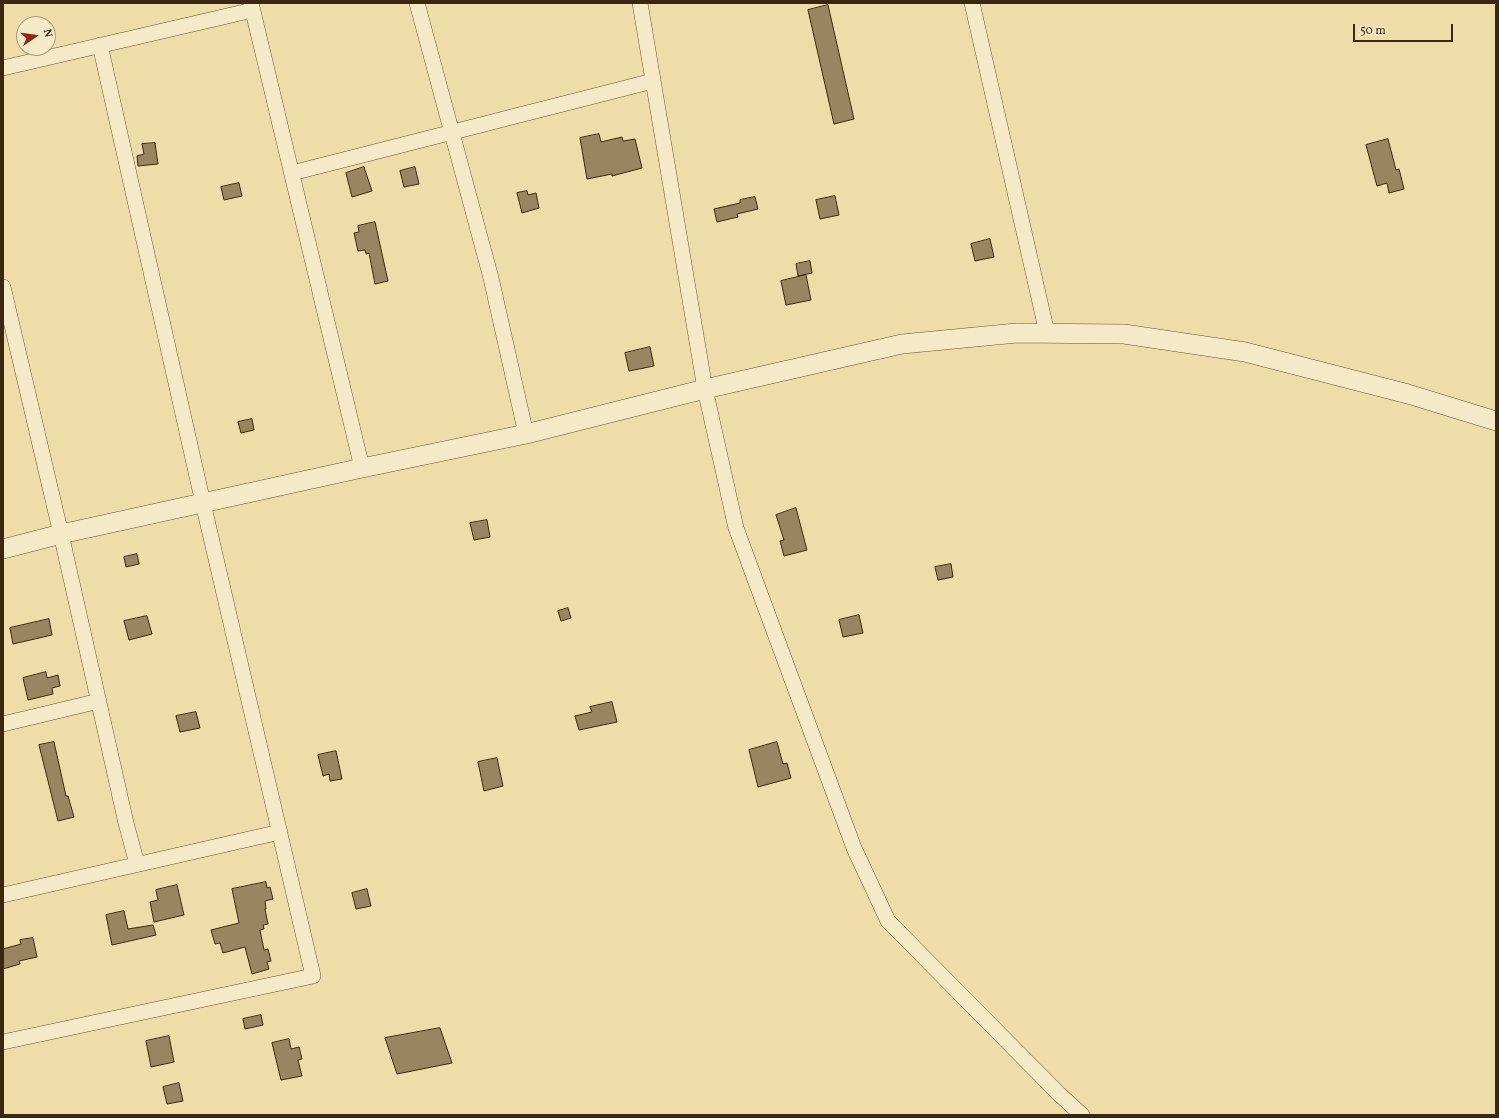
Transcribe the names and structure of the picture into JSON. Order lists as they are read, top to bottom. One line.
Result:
{"scale_bar":"50 m","north":"right"}
